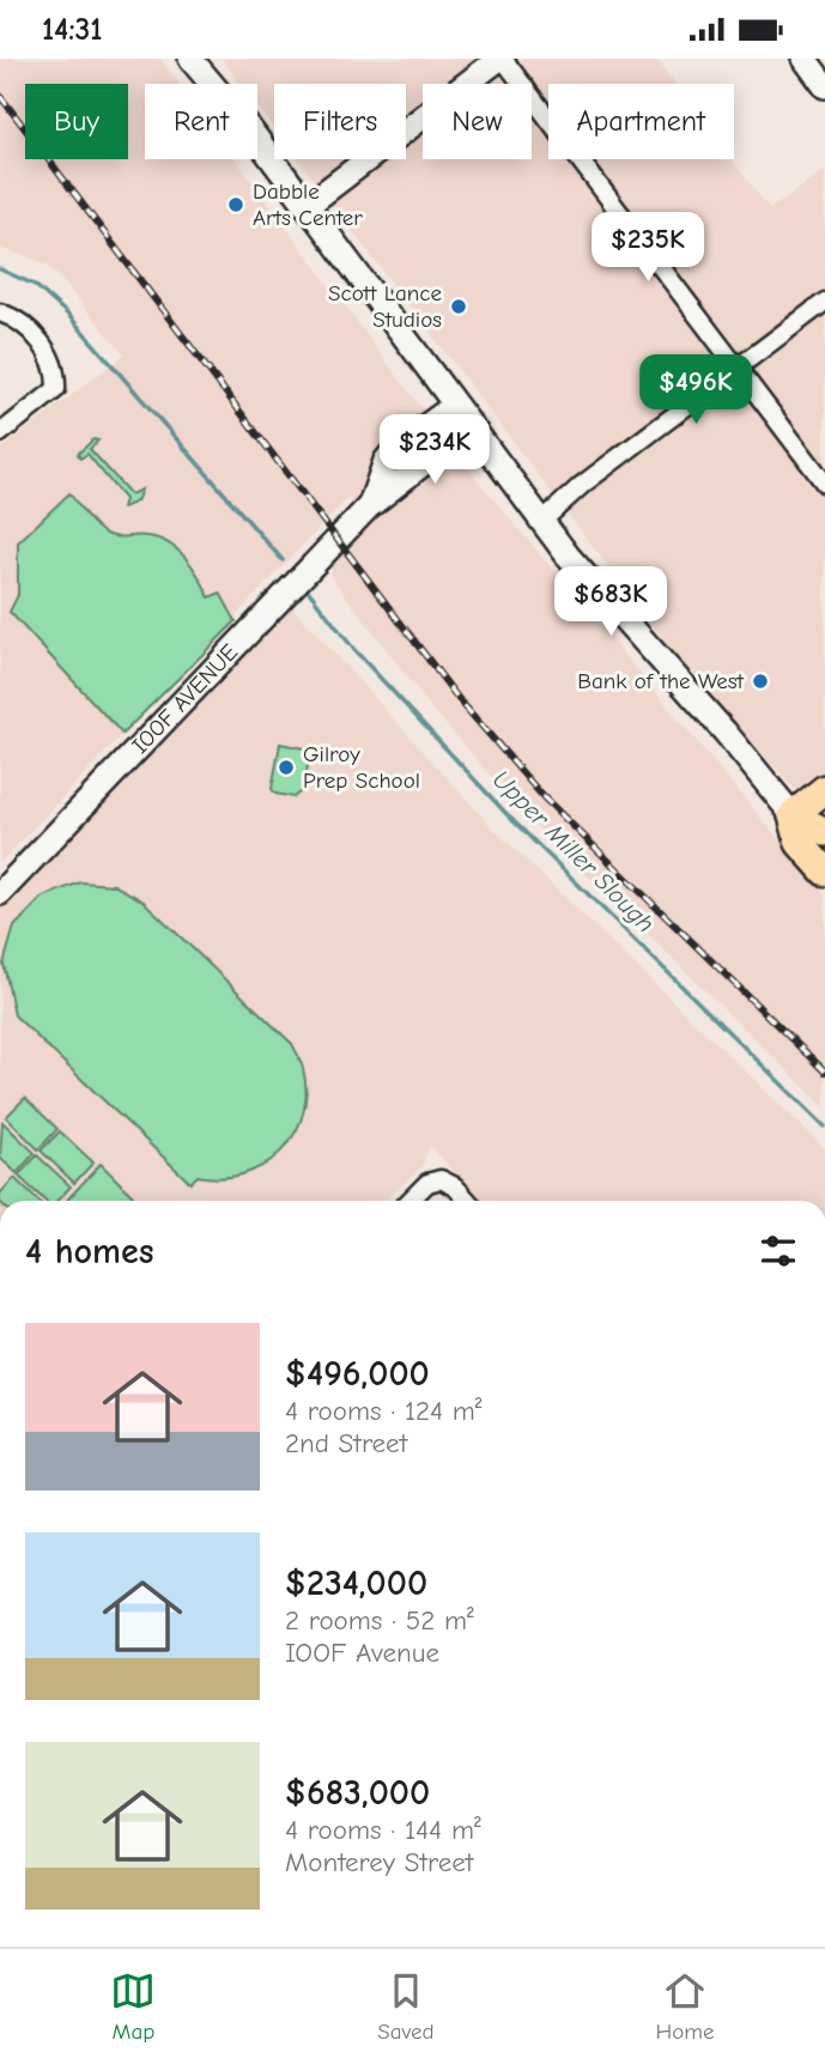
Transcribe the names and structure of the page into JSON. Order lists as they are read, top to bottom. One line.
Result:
{"streets":{"street":["IOOF AVENUE"]},"water":["Upper Miller Slough"],"places":["Dabble Arts Center","Scott Lance Studios","Bank of the West","Gilroy Prep School"],"page":{"status":"14:31","chip":["Buy","Rent","Filters","New","Apartment"],"price":["$235K","$496K","$234K","$683K"],"heading":"4 homes","list":[{"name":"$496,000","note":"4 rooms · 124 m² · 2nd Street"},{"name":"$234,000","note":"2 rooms · 52 m² · IOOF Avenue"},{"name":"$683,000","note":"4 rooms · 144 m² · Monterey Street"}],"tabs":["Map","Saved","Home"]}}
